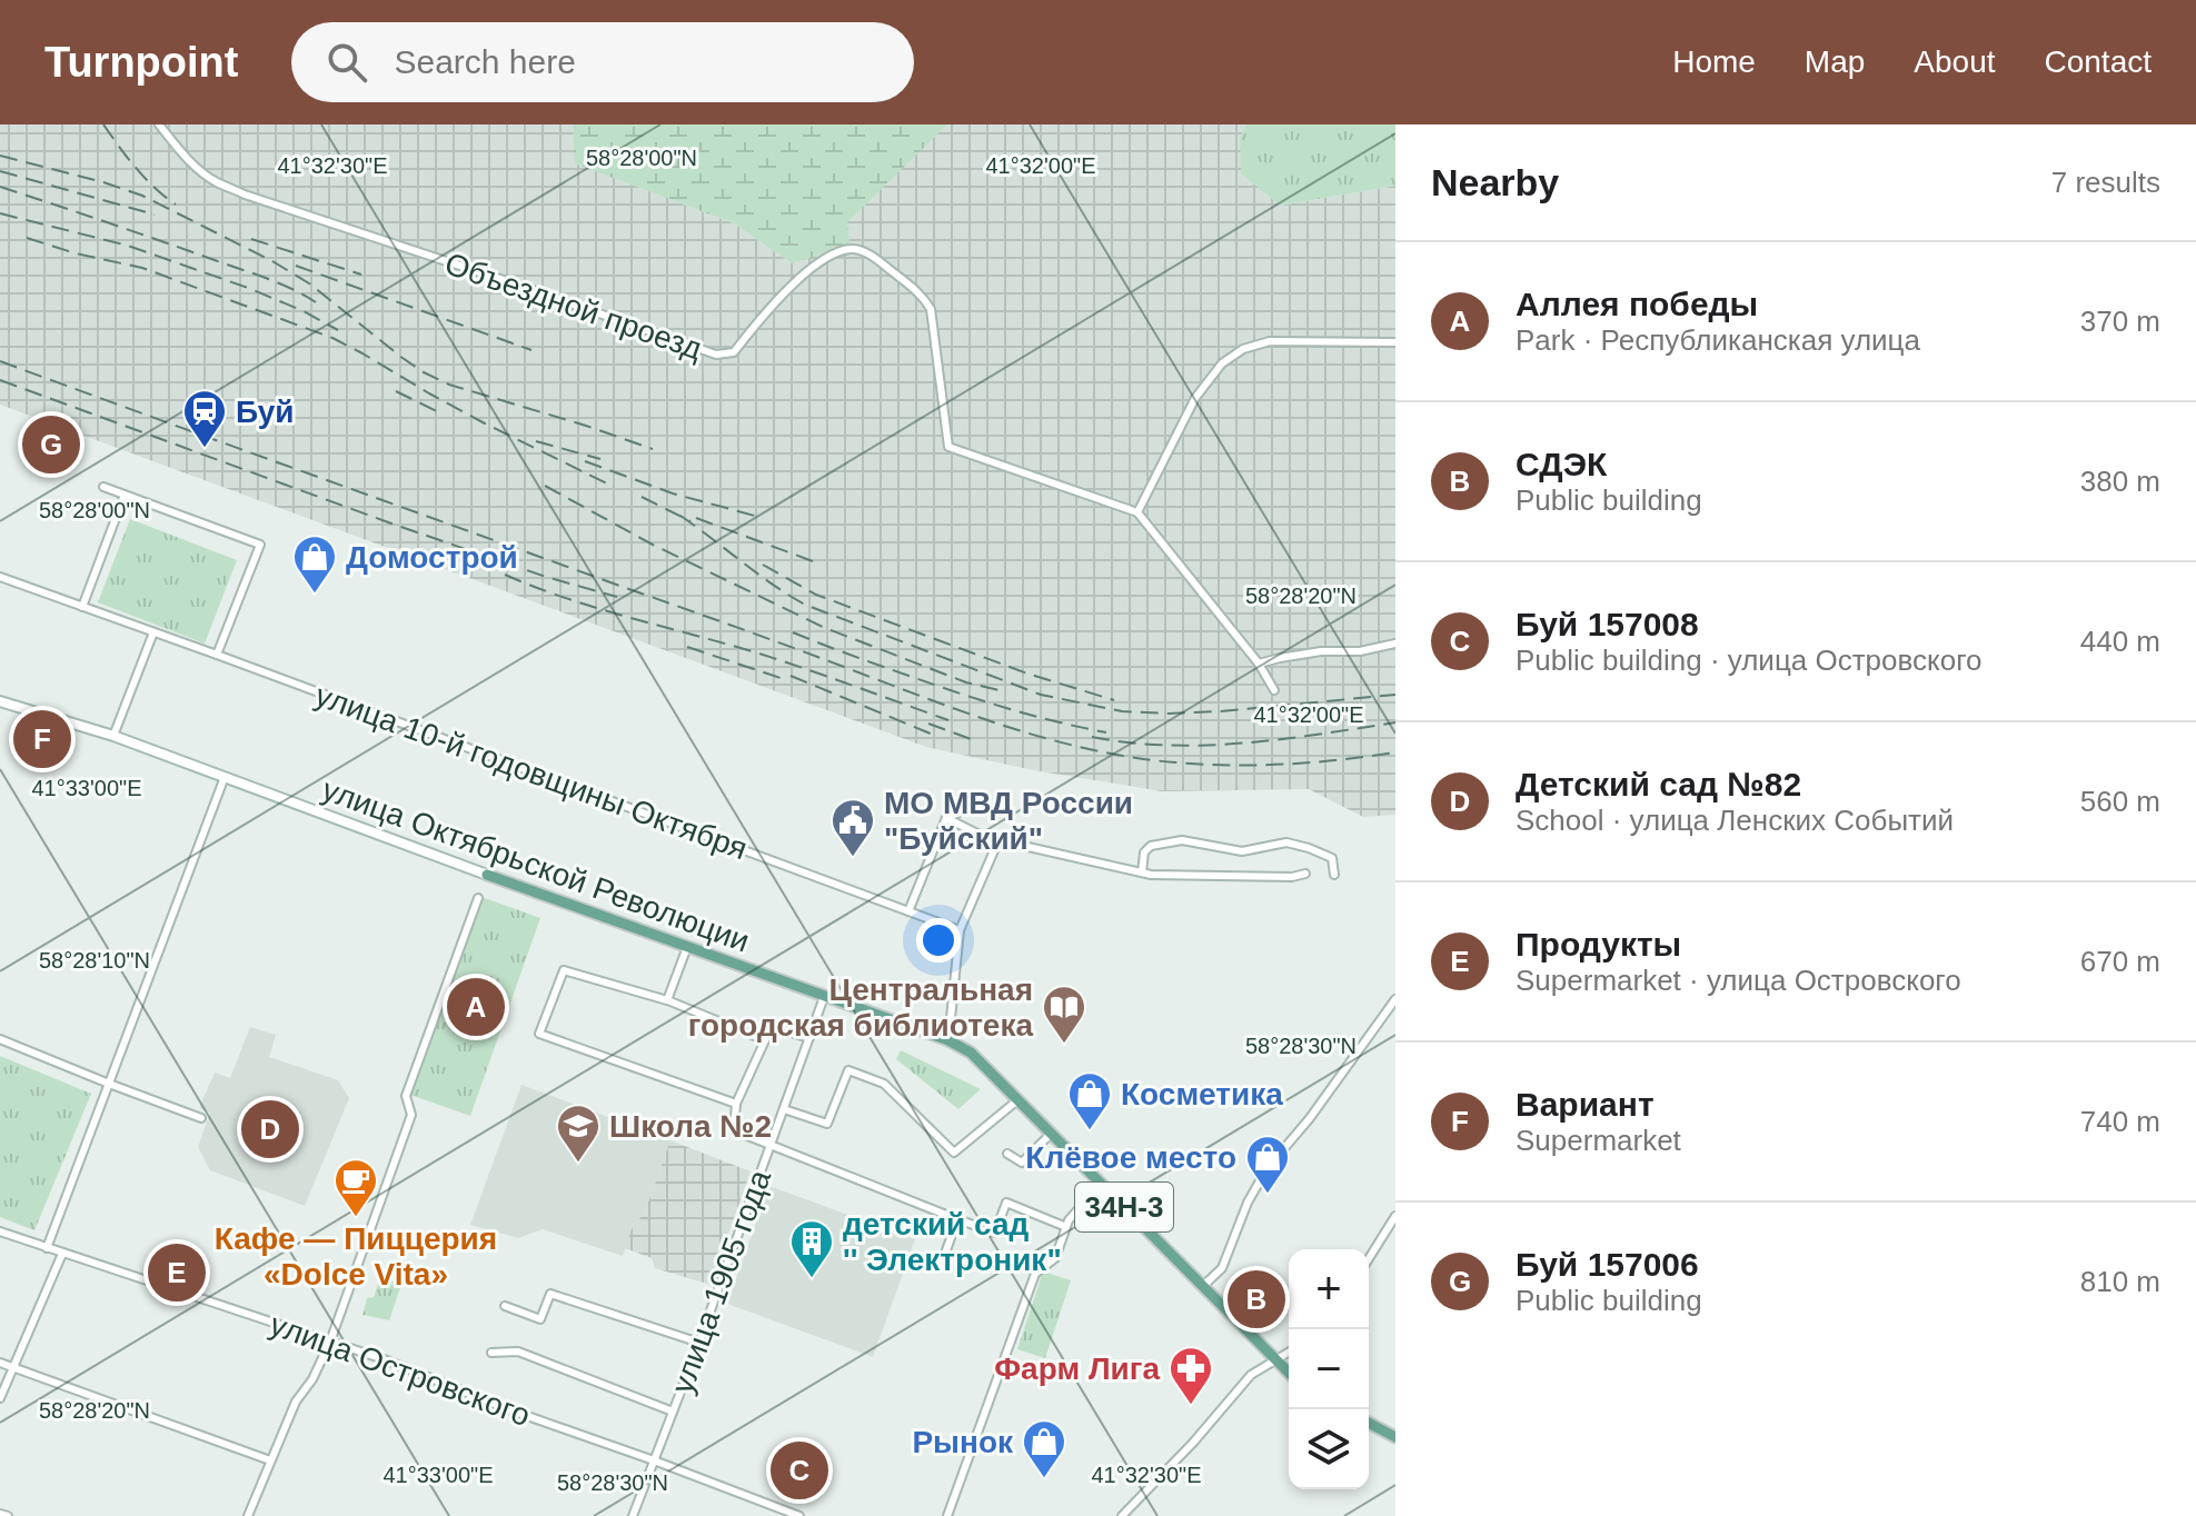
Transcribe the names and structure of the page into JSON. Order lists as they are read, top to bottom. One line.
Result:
{"streets":{"main road":["улица Октябрьской Революции","34Н-3"],"street":["Объездной проезд","улица 10-й годовщины Октября","улица 1905 года","улица Островского"]},"crossings":[["улица Октябрьской Революции","улица 1905 года"],["улица 1905 года","улица Островского"]],"places":{"station":["Буй"],"shop":["Домострой","Косметика","Клёвое место","Рынок"],"public building":["МО МВД России \"Буйский\""],"library":["Центральная городская библиотека"],"school or university":["Школа №2"],"cafe":["Кафе — Пиццерия «Dolce Vita»"],"building":["детский сад '' Электроник\""],"pharmacy":["Фарм Лига"]},"page":{"header":"Turnpoint","search":"Search here","nav":["Home","Map","About","Contact"],"heading":["Nearby","7 results"],"list":[{"mark":"A","name":"Аллея победы","note":"Park · Республиканская улица","value":"370 m"},{"mark":"B","name":"СДЭК","note":"Public building","value":"380 m"},{"mark":"C","name":"Буй 157008","note":"Public building · улица Островского","value":"440 m"},{"mark":"D","name":"Детский сад №82","note":"School · улица Ленских Событий","value":"560 m"},{"mark":"E","name":"Продукты","note":"Supermarket · улица Островского","value":"670 m"},{"mark":"F","name":"Вариант","note":"Supermarket","value":"740 m"},{"mark":"G","name":"Буй 157006","note":"Public building","value":"810 m"}],"pins":["G","F","A","D","E","B","C"],"map_buttons":["+","−"]},"coordinates":["58°28'00\"N","41°32'30\"E","41°32'00\"E","58°28'20\"N","41°33'00\"E","58°28'10\"N","58°28'30\"N"]}
